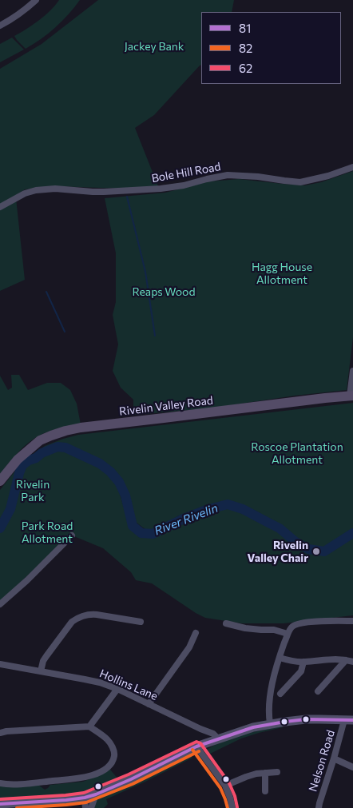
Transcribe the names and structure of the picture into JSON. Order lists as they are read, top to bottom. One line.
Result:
{"streets":{"main road":["Rivelin Valley Road"],"street":["Bole Hill Road","Hollins Lane","Nelson Road"]},"water":["River Rivelin"],"parks":["Jackey Bank","Hagg House Allotment","Reaps Wood","Roscoe Plantation Allotment","Rivelin Park","Park Road Allotment"],"places":["Rivelin Valley Chair"],"lines":["transit line 81","transit line 62","transit line 82"],"legend":["81","82","62"]}
